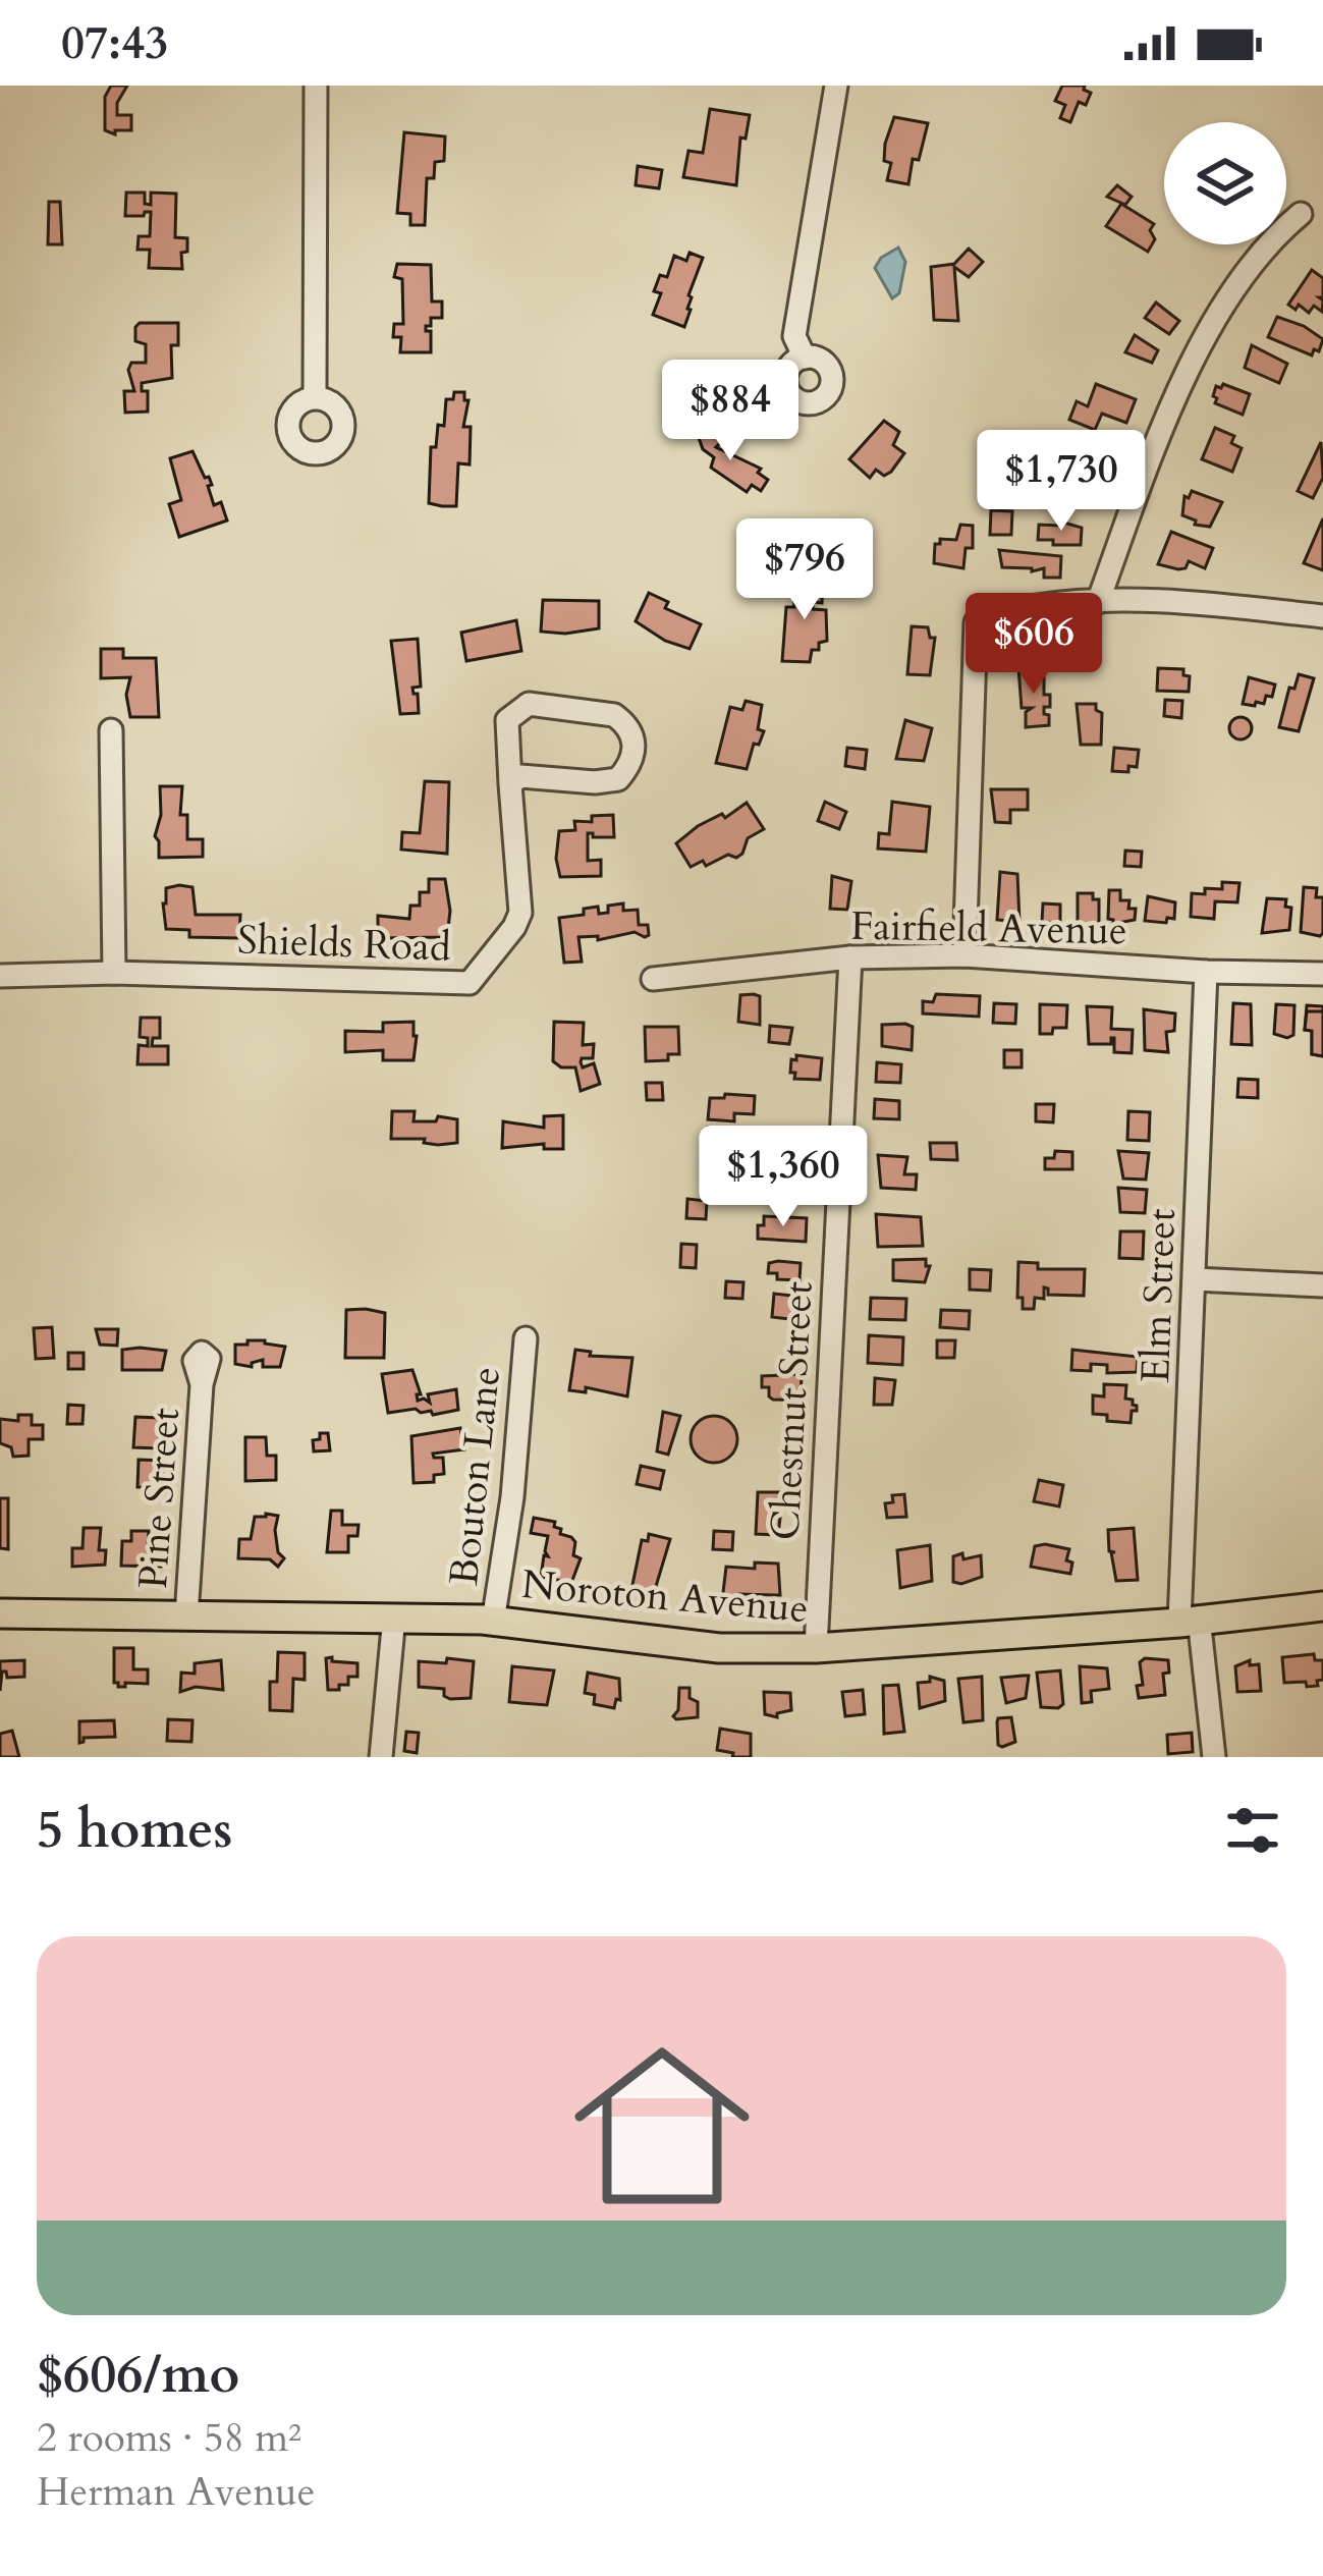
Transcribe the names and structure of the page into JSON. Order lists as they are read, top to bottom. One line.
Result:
{"streets":{"main road":["Noroton Avenue"],"street":["Fairfield Avenue","Shields Road","Elm Street","Chestnut Street","Bouton Lane","Pine Street"]},"crossings":[["Fairfield Avenue","Elm Street"],["Fairfield Avenue","Chestnut Street"],["Elm Street","Noroton Avenue"],["Chestnut Street","Noroton Avenue"],["Bouton Lane","Noroton Avenue"],["Pine Street","Noroton Avenue"]],"page":{"status":"07:43","price":["$884","$1,730","$796","$606","$1,360"],"heading":"5 homes","list":[{"name":"$606/mo","note":"2 rooms · 58 m² · Herman Avenue"}]}}
